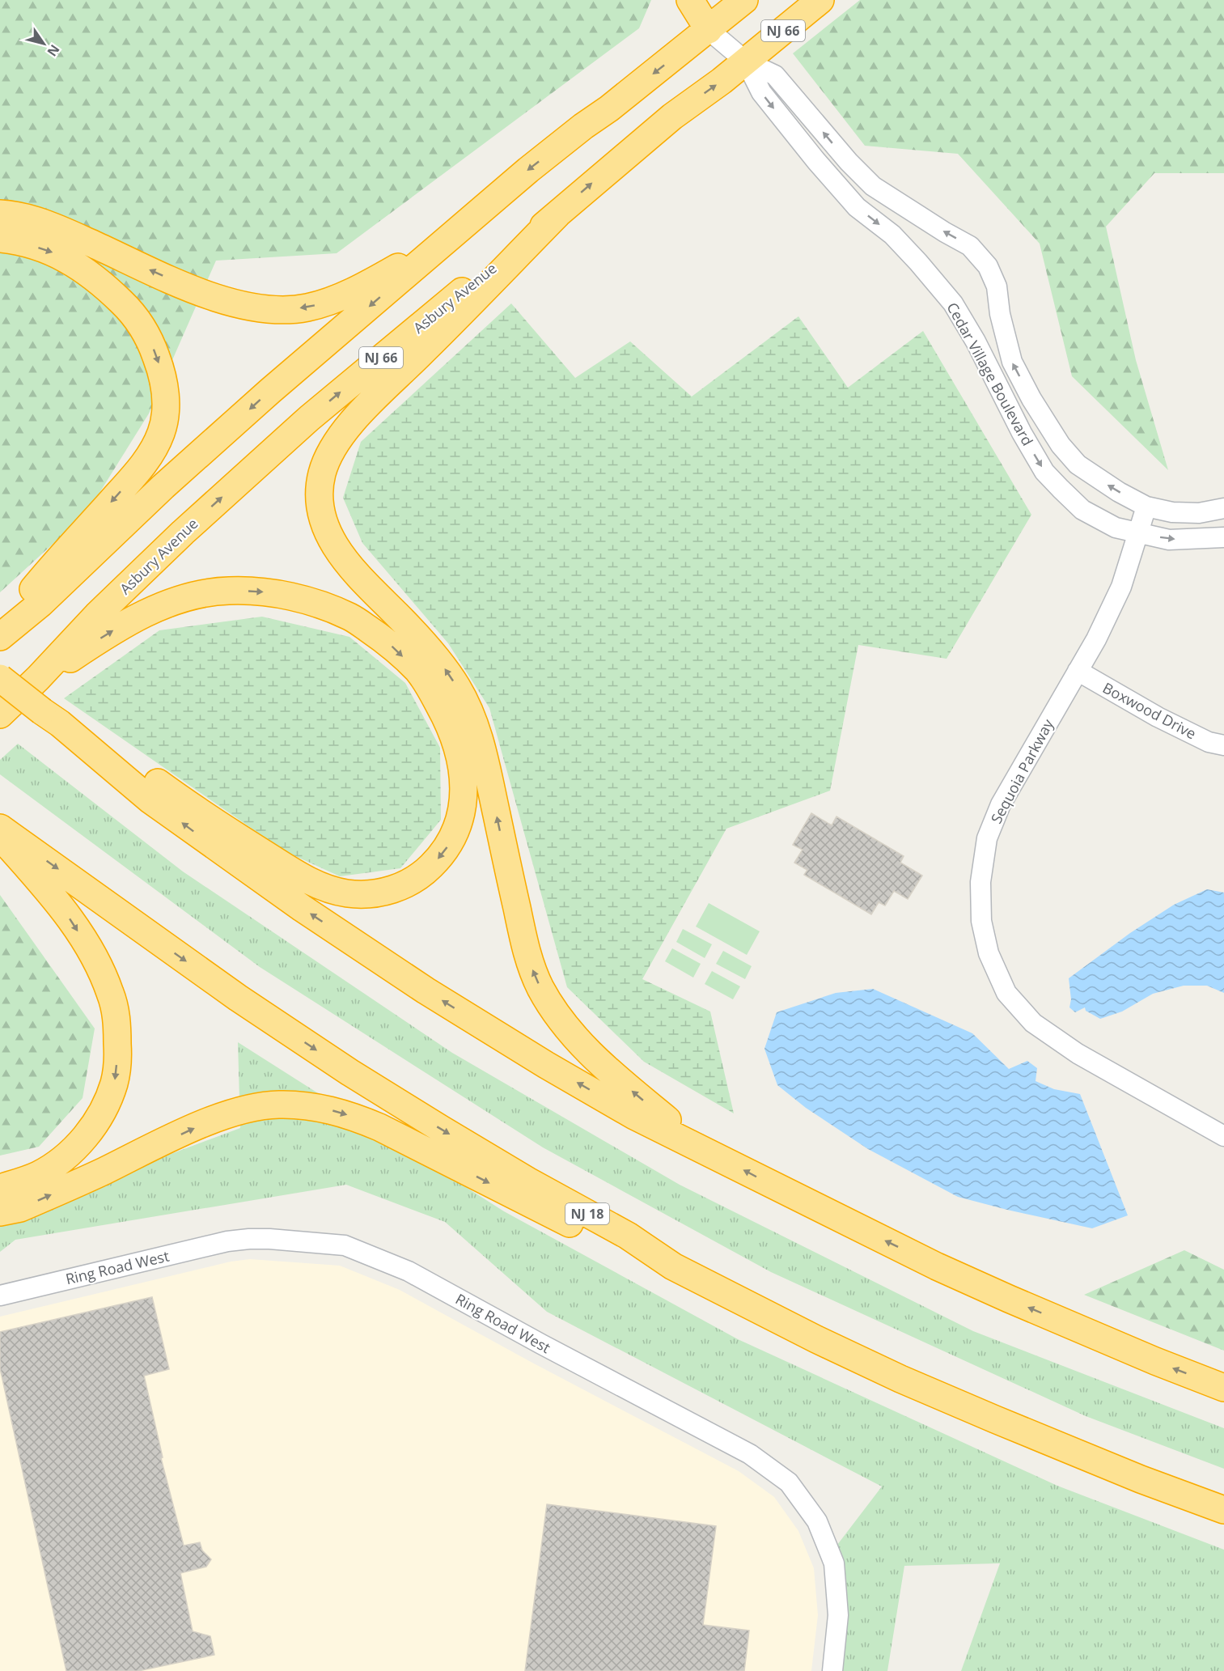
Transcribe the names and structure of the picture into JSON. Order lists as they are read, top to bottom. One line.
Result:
{"streets":{"highway":["NJ 66","Asbury Avenue","NJ 18"],"street":["Cedar Village Boulevard","Boxwood Drive","Sequoia Parkway","Ring Road West"]},"crossings":[["Asbury Avenue","Cedar Village Boulevard"],["Cedar Village Boulevard","Sequoia Parkway"],["Boxwood Drive","Sequoia Parkway"]],"north":"bottom right"}
